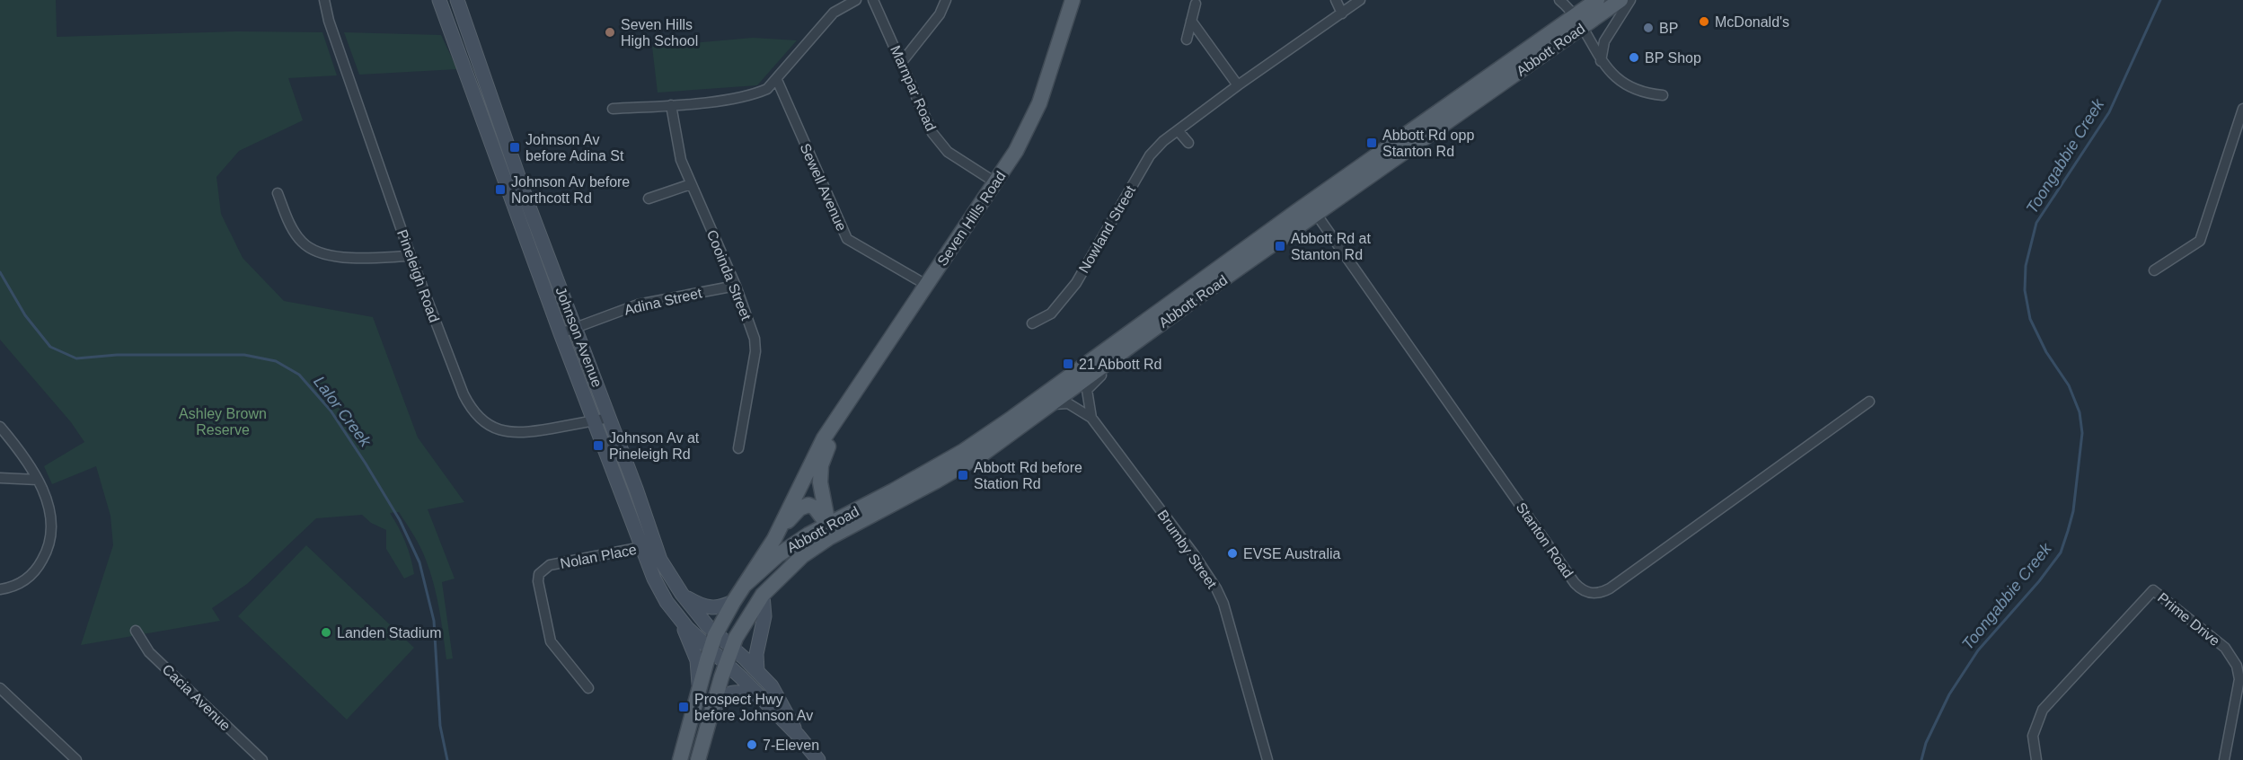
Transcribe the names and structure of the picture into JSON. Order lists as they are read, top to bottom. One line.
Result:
{"streets":{"main road":["Abbott Road","Seven Hills Road","Johnson Avenue"],"street":["Marnpar Road","Sewell Avenue","Nowland Street","Cooinda Street","Pineleigh Road","Adina Street","Stanton Road","Brumby Street","Nolan Place","Prime Drive","Cacia Avenue"]},"crossings":[["Abbott Road","Seven Hills Road"],["Abbott Road","Stanton Road"],["Abbott Road","Brumby Street"],["Marnpar Road","Seven Hills Road"],["Sewell Avenue","Seven Hills Road"],["Seven Hills Road","Johnson Avenue"],["Cooinda Street","Adina Street"],["Pineleigh Road","Johnson Avenue"],["Adina Street","Johnson Avenue"],["Johnson Avenue","Nolan Place"]],"water":["Toongabbie Creek","Lalor Creek"],"parks":["Ashley Brown Reserve"],"places":{"other":["McDonald's","BP","Seven Hills High School","BP Shop","EVSE Australia","Landen Stadium","7-Eleven"],"transit":["Abbott Rd opp Stanton Rd","Johnson Av before Adina St","Johnson Av before Northcott Rd","Abbott Rd at Stanton Rd","21 Abbott Rd","Johnson Av at Pineleigh Rd","Abbott Rd before Station Rd","Prospect Hwy before Johnson Av"]}}
